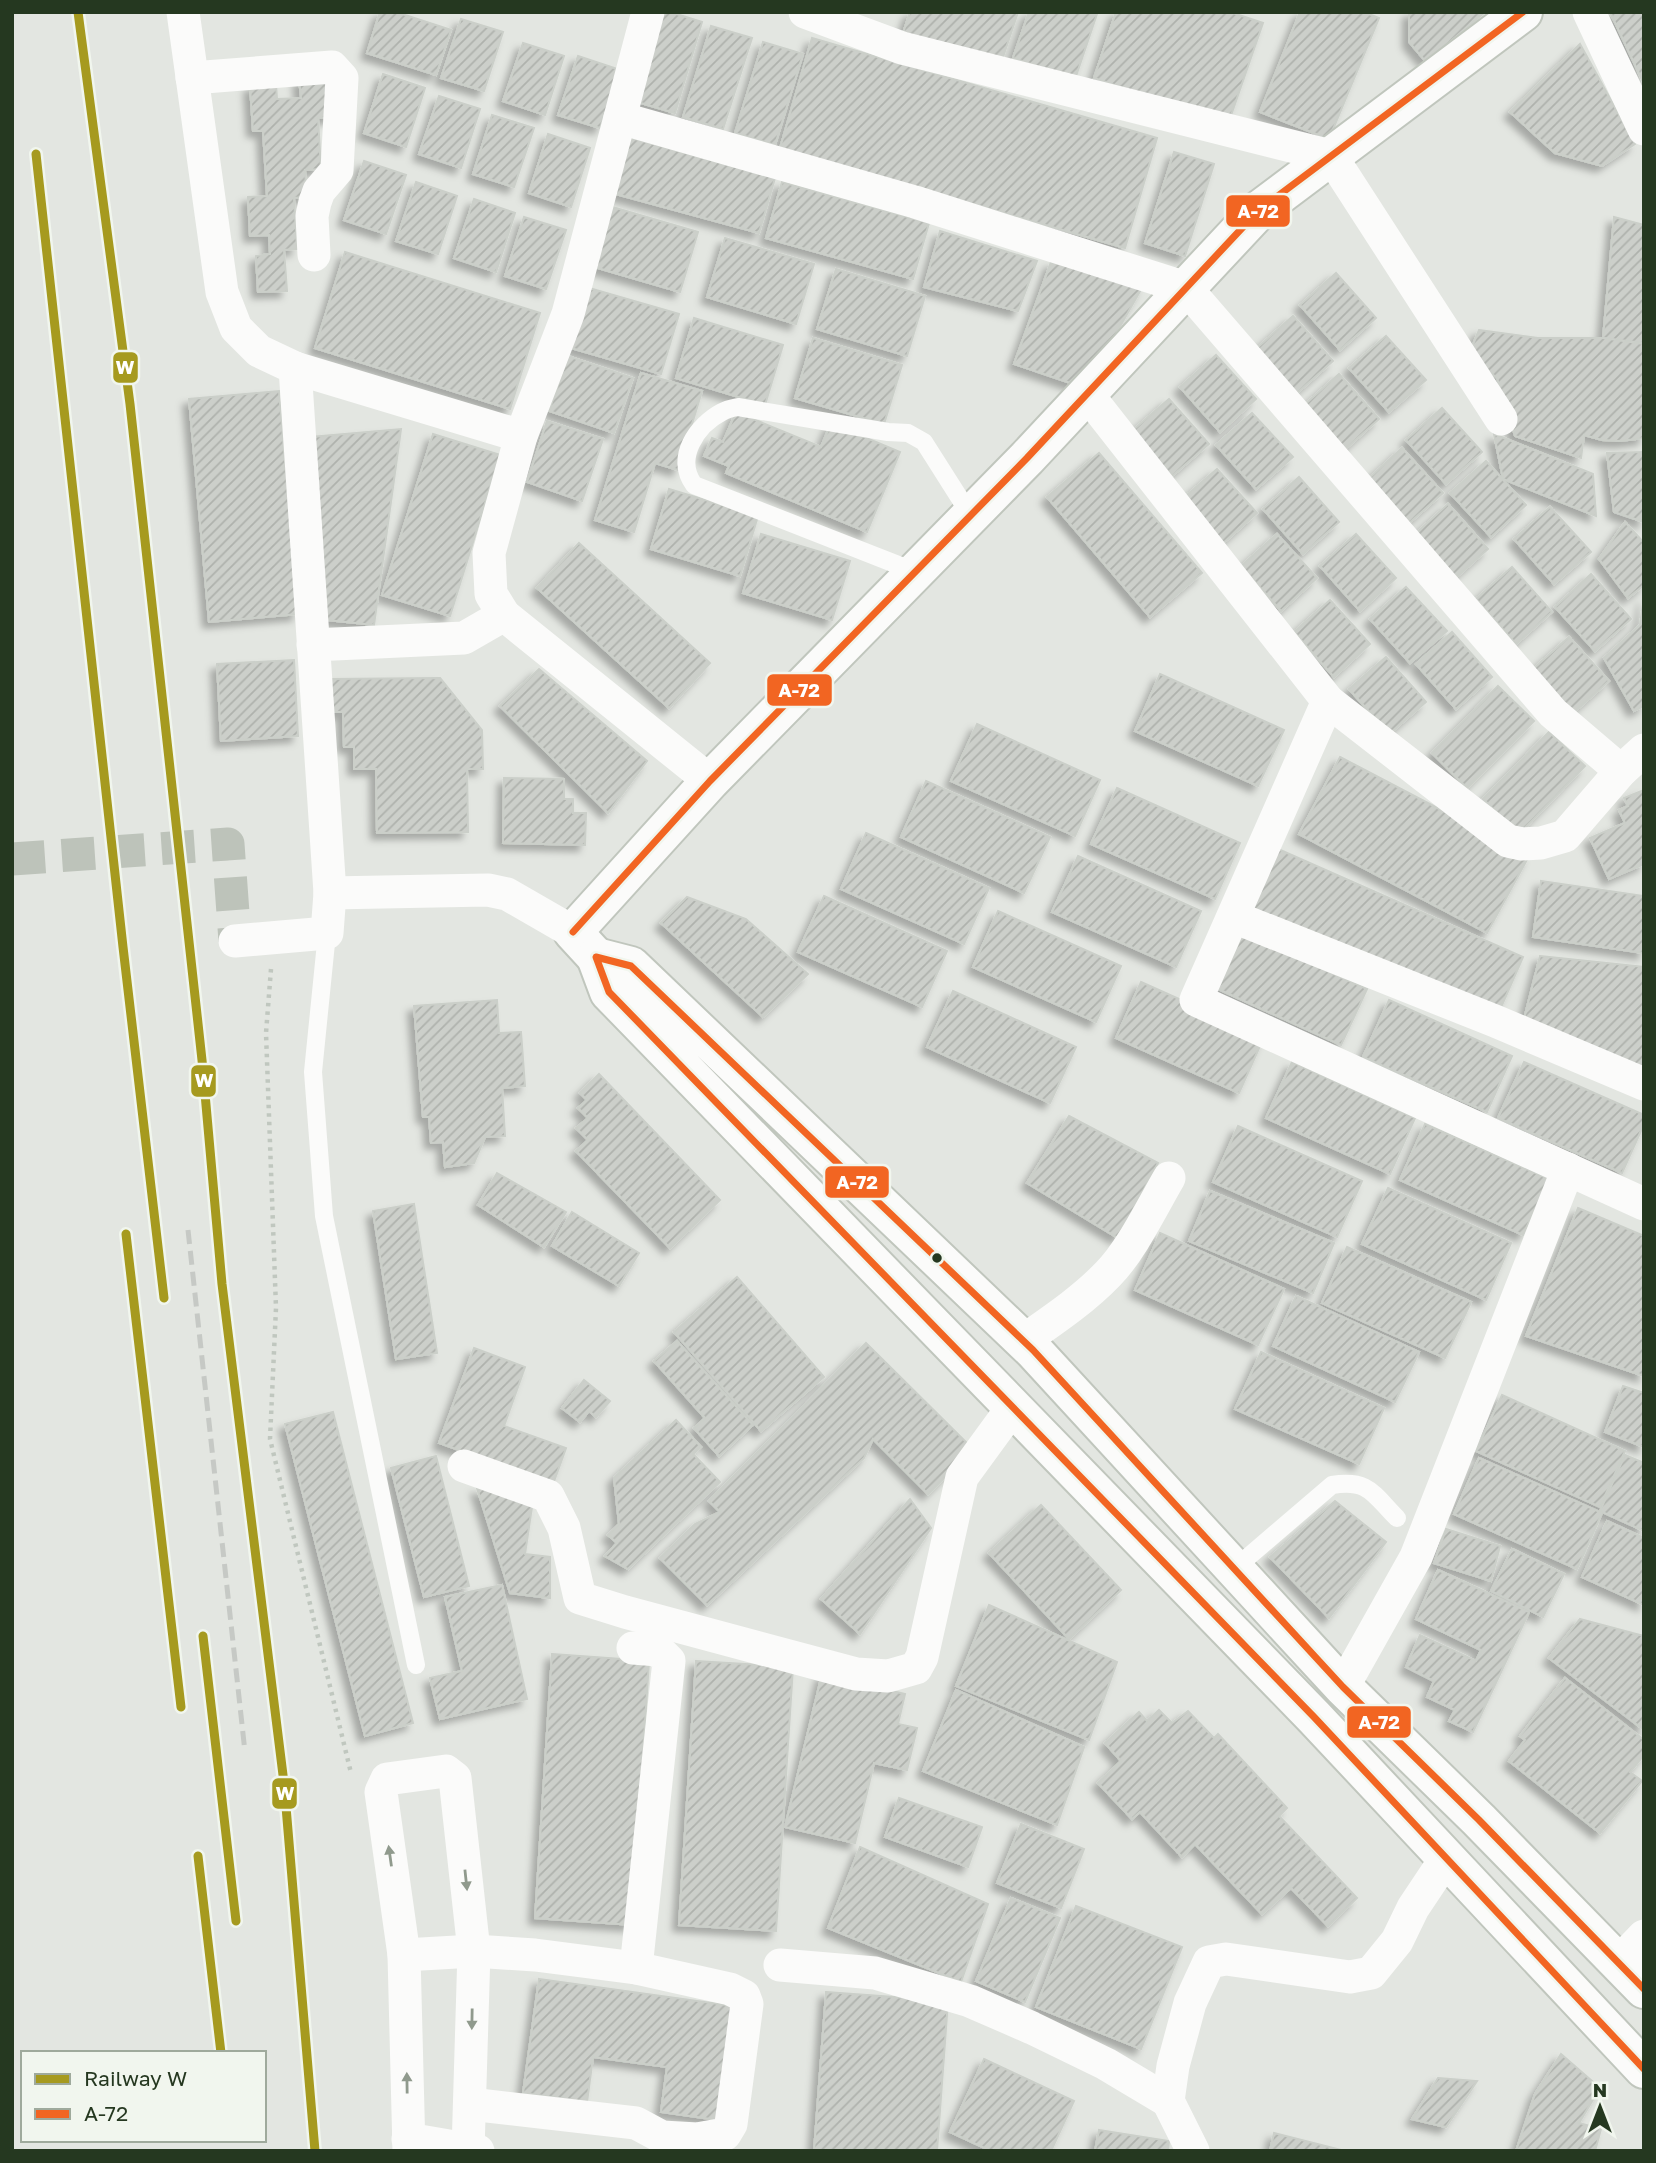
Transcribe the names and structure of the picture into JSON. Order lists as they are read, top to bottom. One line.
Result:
{"lines":["rail line W","transit line A-72"],"legend":["Railway W","A-72"],"north":"top"}
